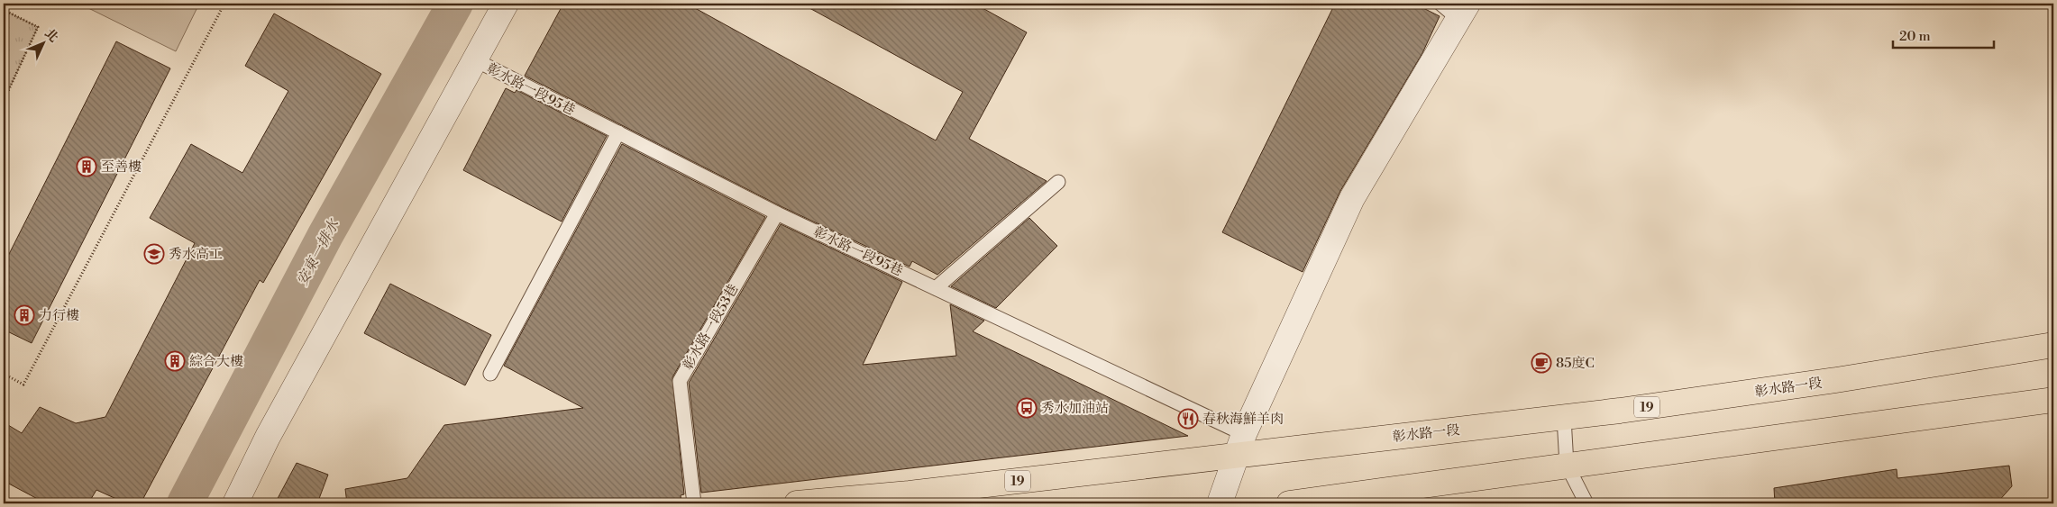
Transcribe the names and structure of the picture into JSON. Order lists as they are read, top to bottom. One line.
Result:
{"streets":{"main road":["彰水路一段","19"],"lane":["彰水路一段95巷","彰水路一段53巷"]},"crossings":[["彰水路一段95巷","彰水路一段53巷"],["彰水路一段95巷","彰水路一段"]],"water":["安東一排水"],"places":{"building":["至善樓","力行樓","綜合大樓"],"school or university":["秀水高工"],"cafe":["85度C"],"bus stop":["秀水加油站"],"restaurant":["春秋海鮮羊肉"]},"scale_bar":"20 m","north":"top right"}
